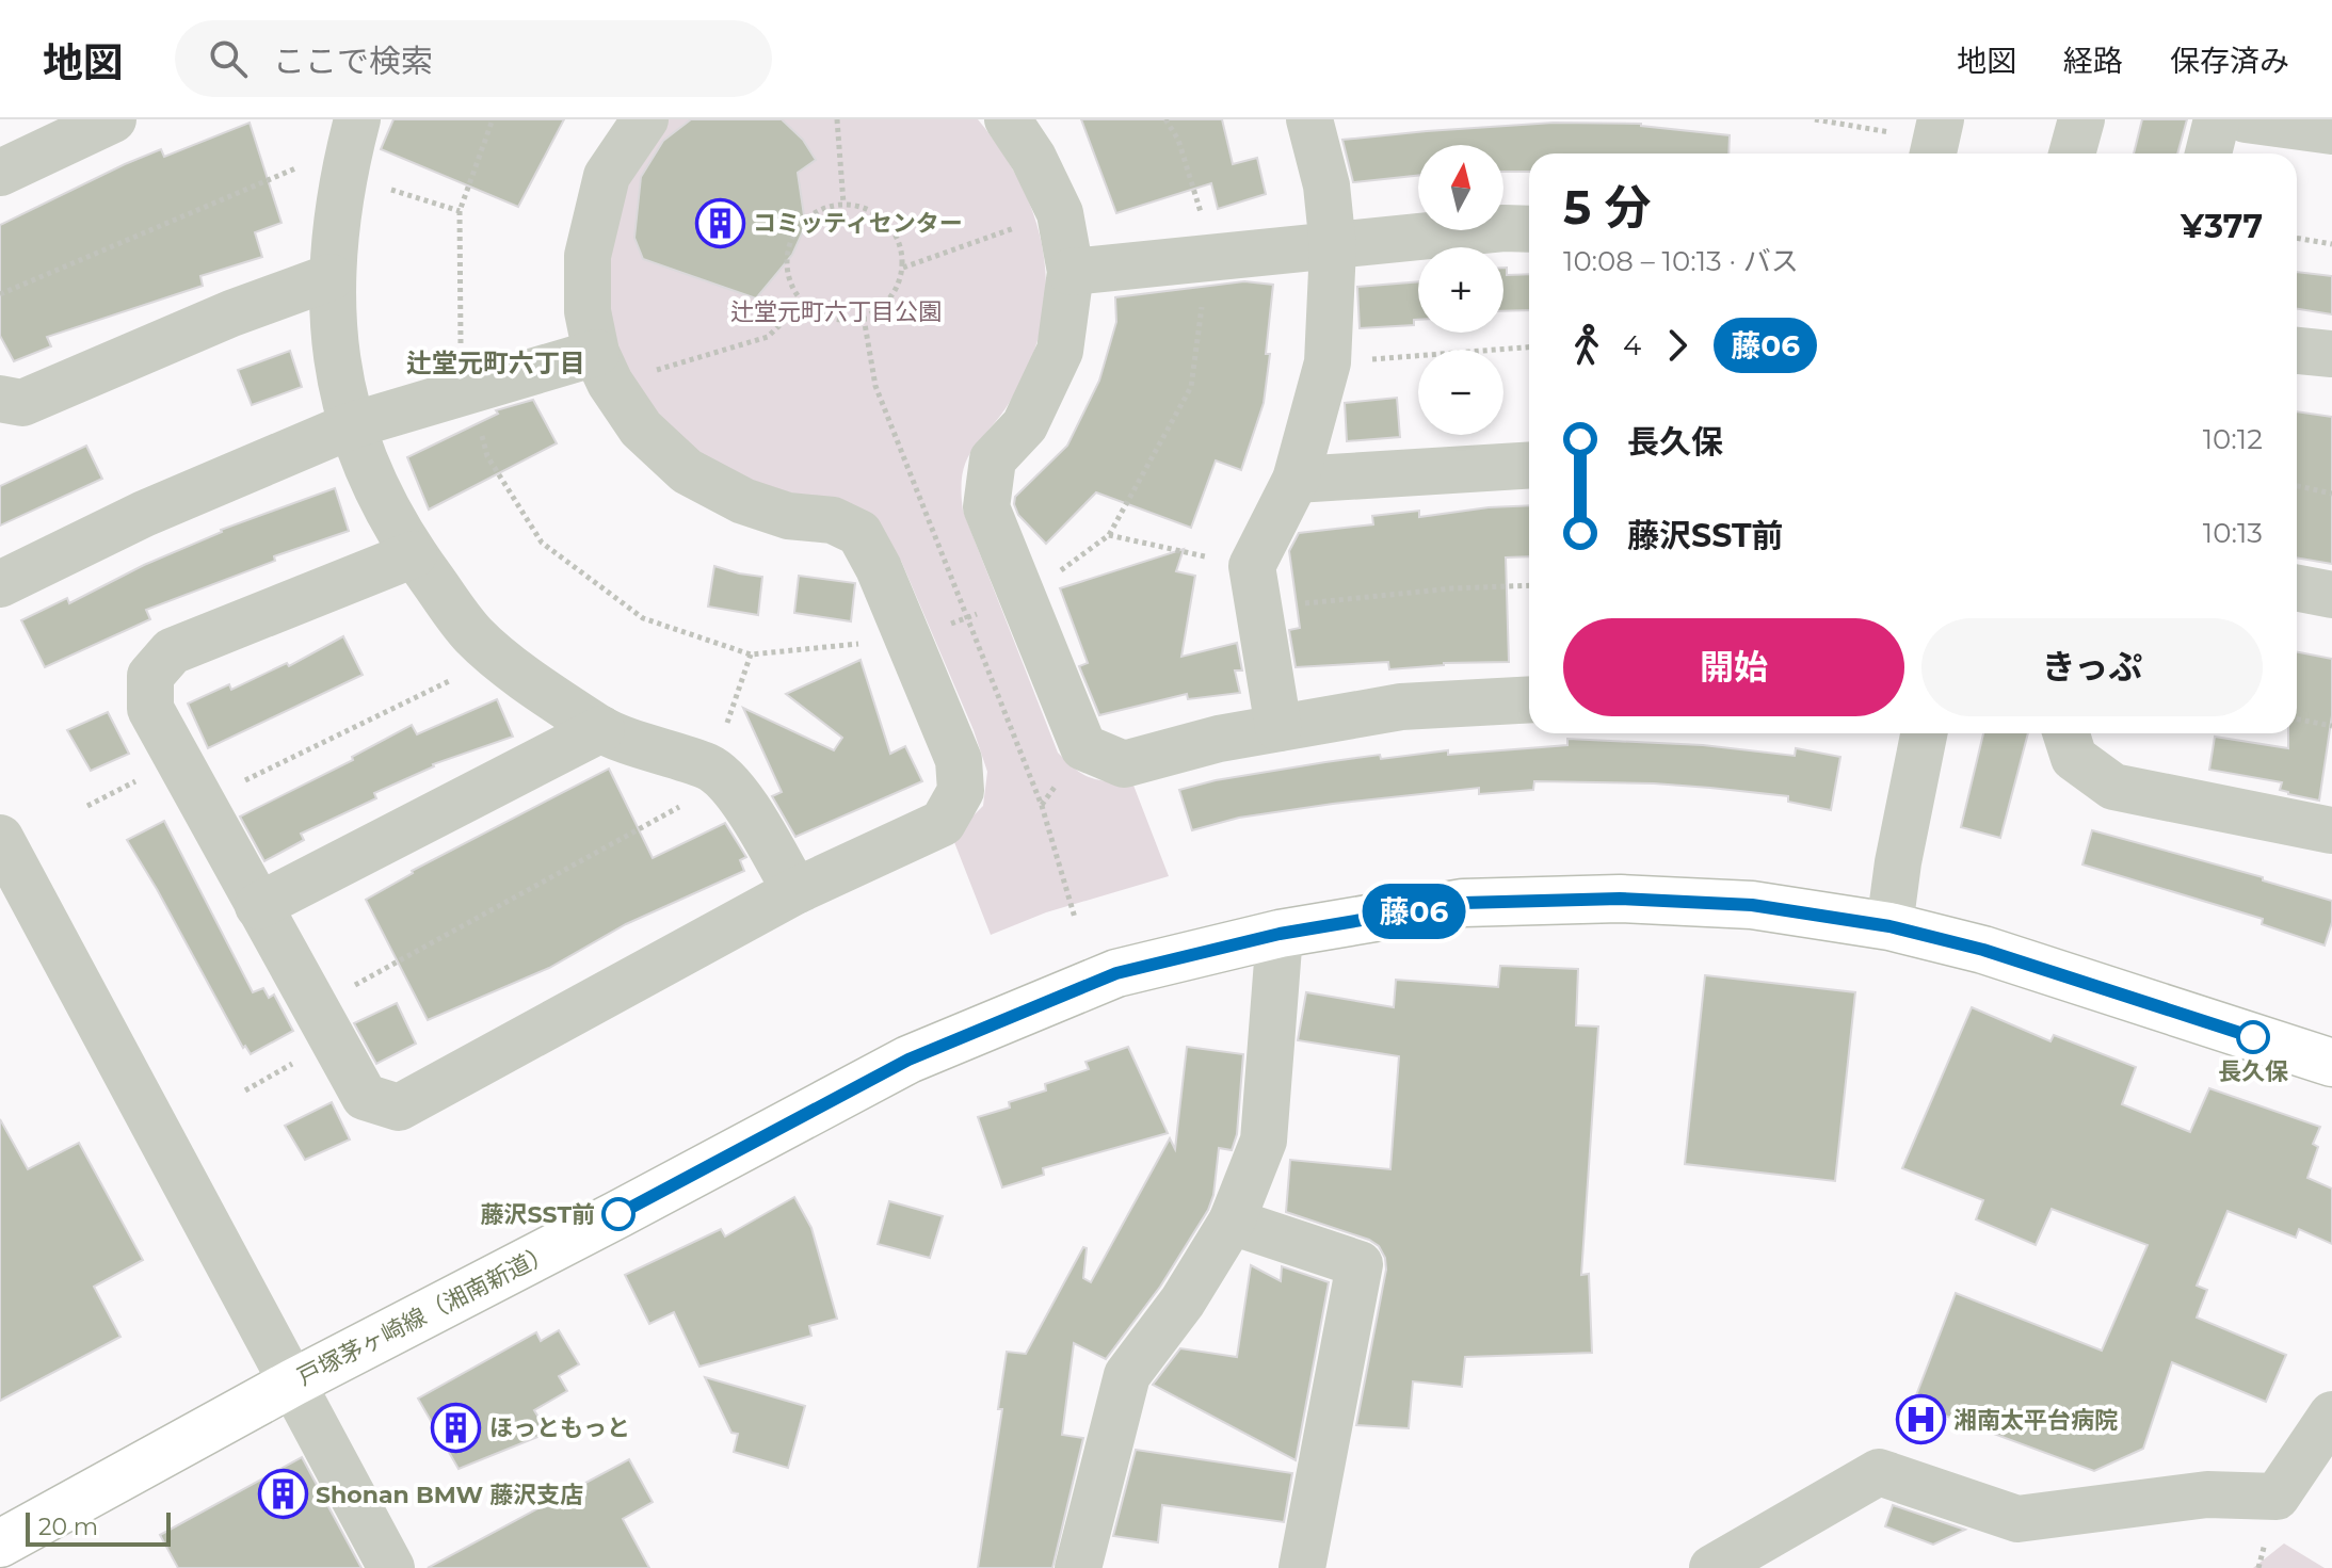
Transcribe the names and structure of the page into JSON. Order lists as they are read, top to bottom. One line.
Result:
{"streets":{"main road":["戸塚茅ヶ崎線（湘南新道）"]},"districts":["辻堂元町六丁目"],"parks":["辻堂元町六丁目公園"],"places":{"building":["コミッティセンター","ほっともっと","Shonan BMW 藤沢支店"],"other":["長久保","藤沢SST前"],"hospital":["湘南太平台病院"]},"lines":["bus line 藤06"],"scale_bar":"20 m","north":"top","page":{"header":"地図","search":"ここで検索","nav":["地図","経路","保存済み"],"on_map":"藤06","map_buttons":["+","−"],"heading":["5 分","10:08 – 10:13 · バス","¥377"],"legs":["4","藤06"],"list":[{"name":"長久保","value":"10:12"},{"name":"藤沢SST前","value":"10:13"}],"buttons":["開始","きっぷ"],"scale":"20 m"}}
